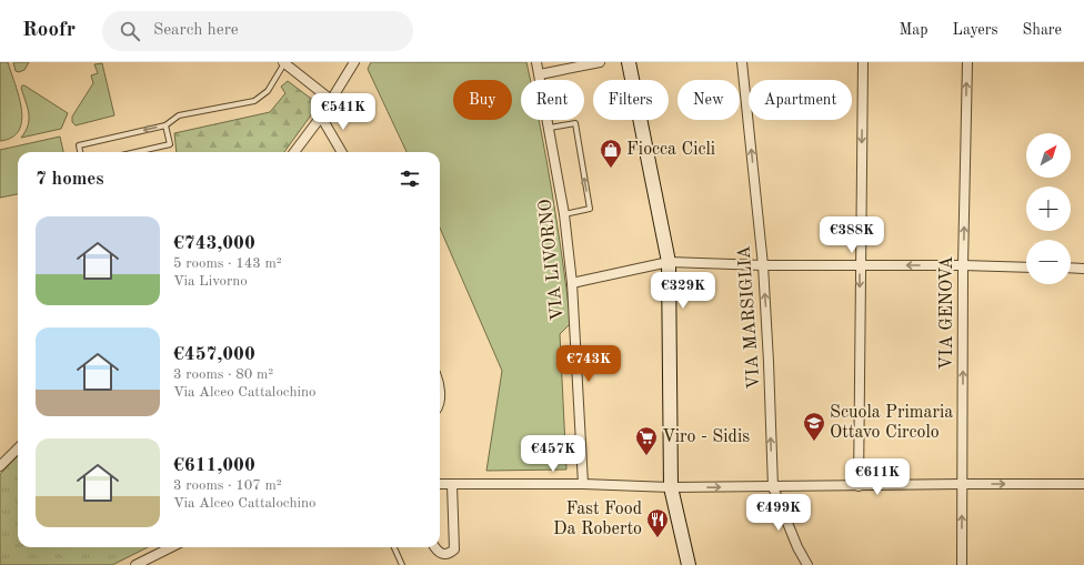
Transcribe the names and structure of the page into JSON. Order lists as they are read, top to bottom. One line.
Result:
{"streets":{"street":["VIA LIVORNO","VIA GENOVA","VIA MARSIGLIA"]},"one_way":["VIA GENOVA","VIA MARSIGLIA"],"places":{"shop":["Fiocca Cicli"],"school or university":["Scuola Primaria Ottavo Circolo"],"supermarket":["Viro - Sidis"],"restaurant":["Fast Food Da Roberto"]},"north":"top right","page":{"header":"Roofr","search":"Search here","nav":["Map","Layers","Share"],"chip":["Buy","Rent","Filters","New","Apartment"],"price":["€541K","€388K","€329K","€743K","€457K","€611K","€499K"],"map_buttons":["+","−"],"heading":"7 homes","list":[{"name":"€743,000","note":"5 rooms · 143 m² · Via Livorno"},{"name":"€457,000","note":"3 rooms · 80 m² · Via Alceo Cattalochino"},{"name":"€611,000","note":"3 rooms · 107 m² · Via Alceo Cattalochino"}]}}
